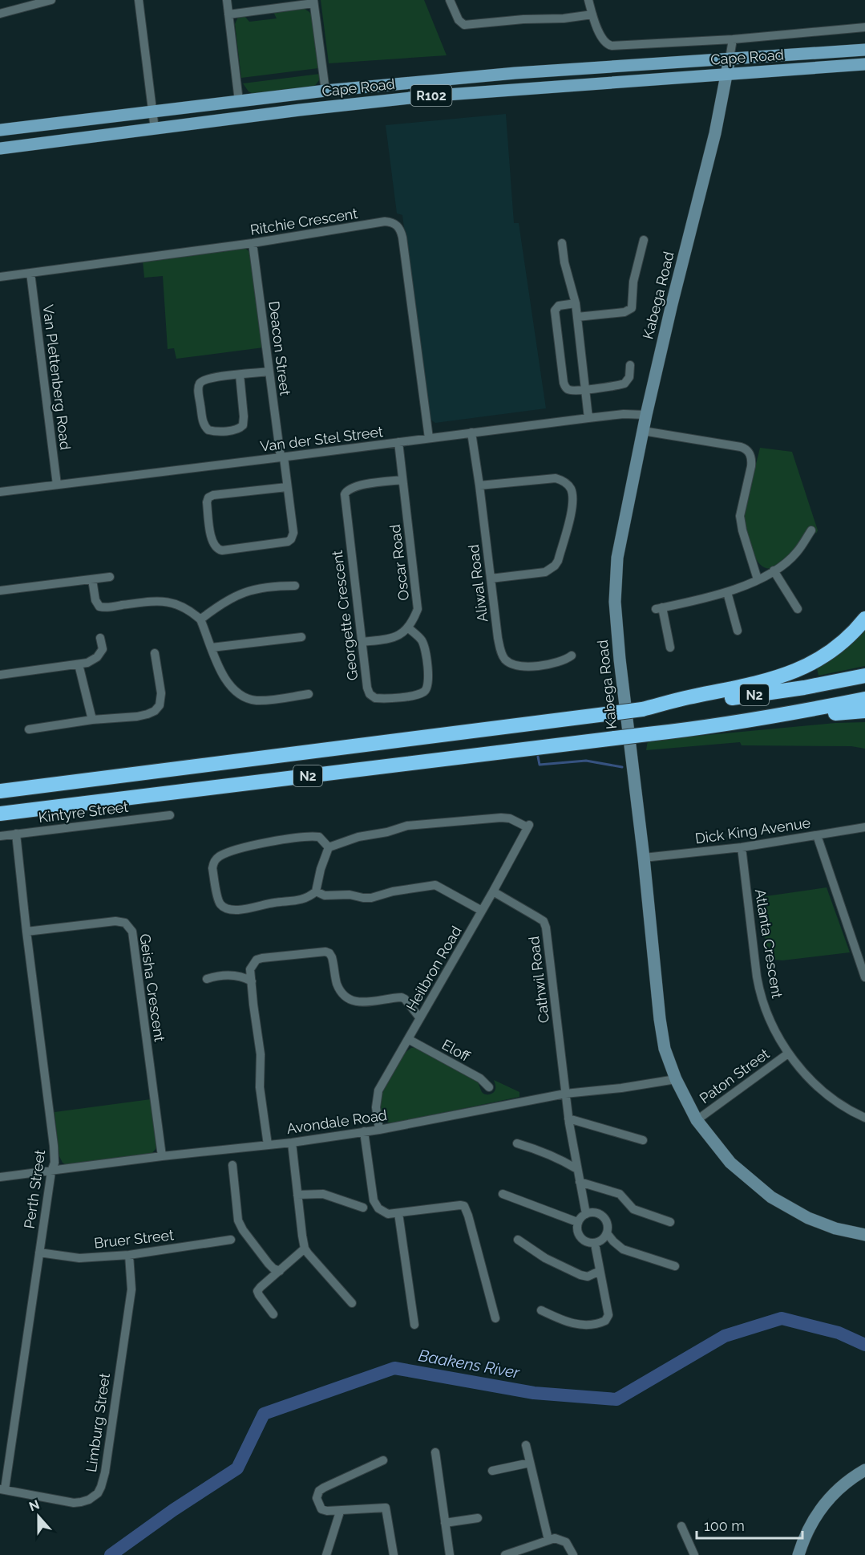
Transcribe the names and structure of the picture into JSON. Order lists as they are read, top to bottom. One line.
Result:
{"streets":{"highway":["N2"],"main road":["Cape Road","R102"],"street":["Ritchie Crescent","Kabega Road","Deacon Street","Van Plettenberg Road","Van der Stel Street","Oscar Road","Aliwal Road","Georgette Crescent","Kintyre Street","Dick King Avenue","Atlanta Crescent","Heilbron Road","Cathwil Road","Geisha Crescent","Eloff","Paton Street","Avondale Road","Perth Street","Bruer Street","Limburg Street"]},"crossings":[["Cape Road","Kabega Road"],["Ritchie Crescent","Deacon Street"],["Ritchie Crescent","Van Plettenberg Road"],["Ritchie Crescent","Van der Stel Street"],["Kabega Road","Van der Stel Street"],["Kabega Road","Dick King Avenue"],["Kabega Road","Paton Street"],["Kabega Road","Avondale Road"],["Deacon Street","Van der Stel Street"],["Van Plettenberg Road","Van der Stel Street"],["Van der Stel Street","Oscar Road"],["Van der Stel Street","Aliwal Road"],["Oscar Road","Georgette Crescent"],["Kintyre Street","Perth Street"],["Dick King Avenue","Atlanta Crescent"],["Atlanta Crescent","Paton Street"],["Heilbron Road","Cathwil Road"],["Heilbron Road","Eloff"],["Heilbron Road","Avondale Road"],["Cathwil Road","Avondale Road"],["Geisha Crescent","Avondale Road"],["Geisha Crescent","Perth Street"],["Avondale Road","Perth Street"],["Perth Street","Bruer Street"],["Perth Street","Limburg Street"],["Bruer Street","Limburg Street"]],"water":["Baakens River"],"scale_bar":"100 m","north":"top"}
